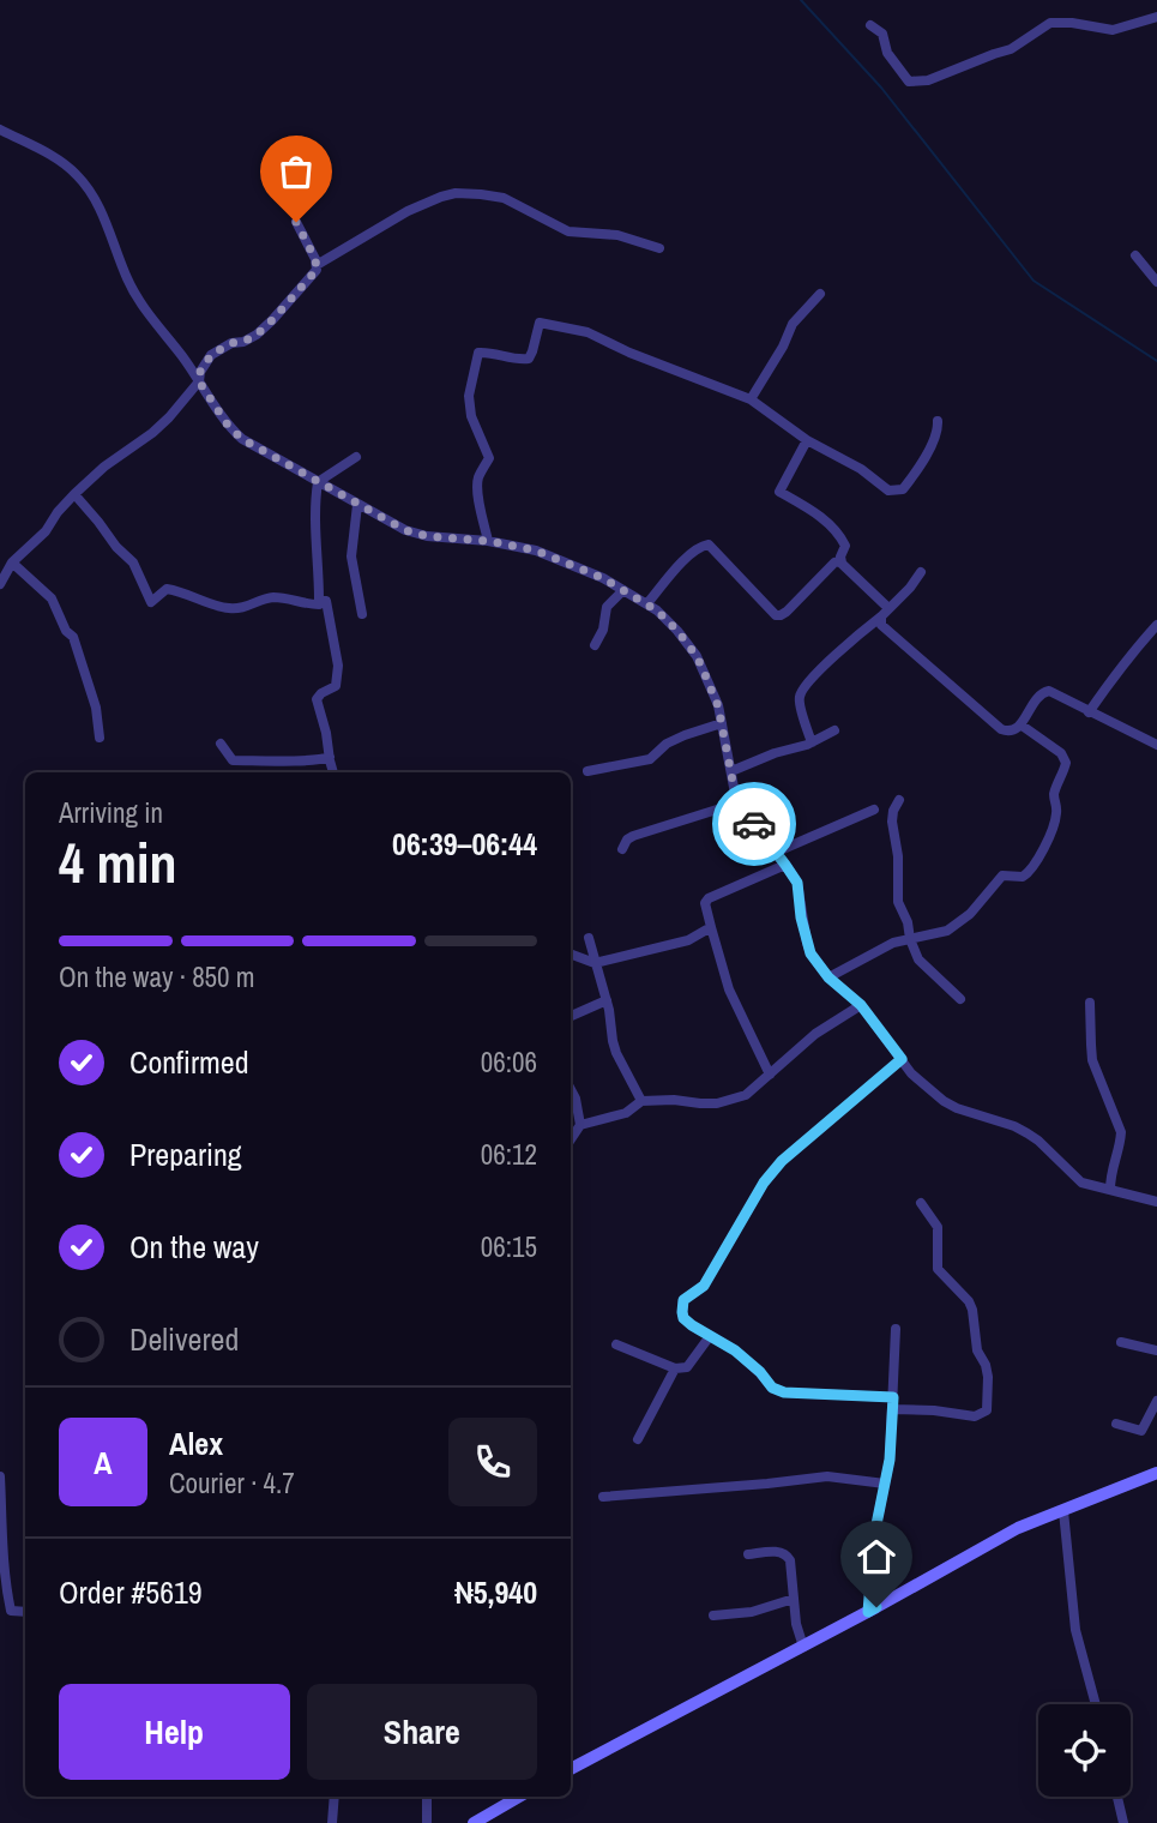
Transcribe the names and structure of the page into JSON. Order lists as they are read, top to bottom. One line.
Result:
{"page":{"heading":["4 min","Arriving in","06:39–06:44"],"panel":["Alex","Courier · 4.7","Order #5619","₦5,940"],"bar":"On the way · 850 m","list":[["Confirmed","06:06"],["Preparing","06:12"],["On the way","06:15"],"Delivered"],"round":"A","buttons":["Help","Share"]}}
